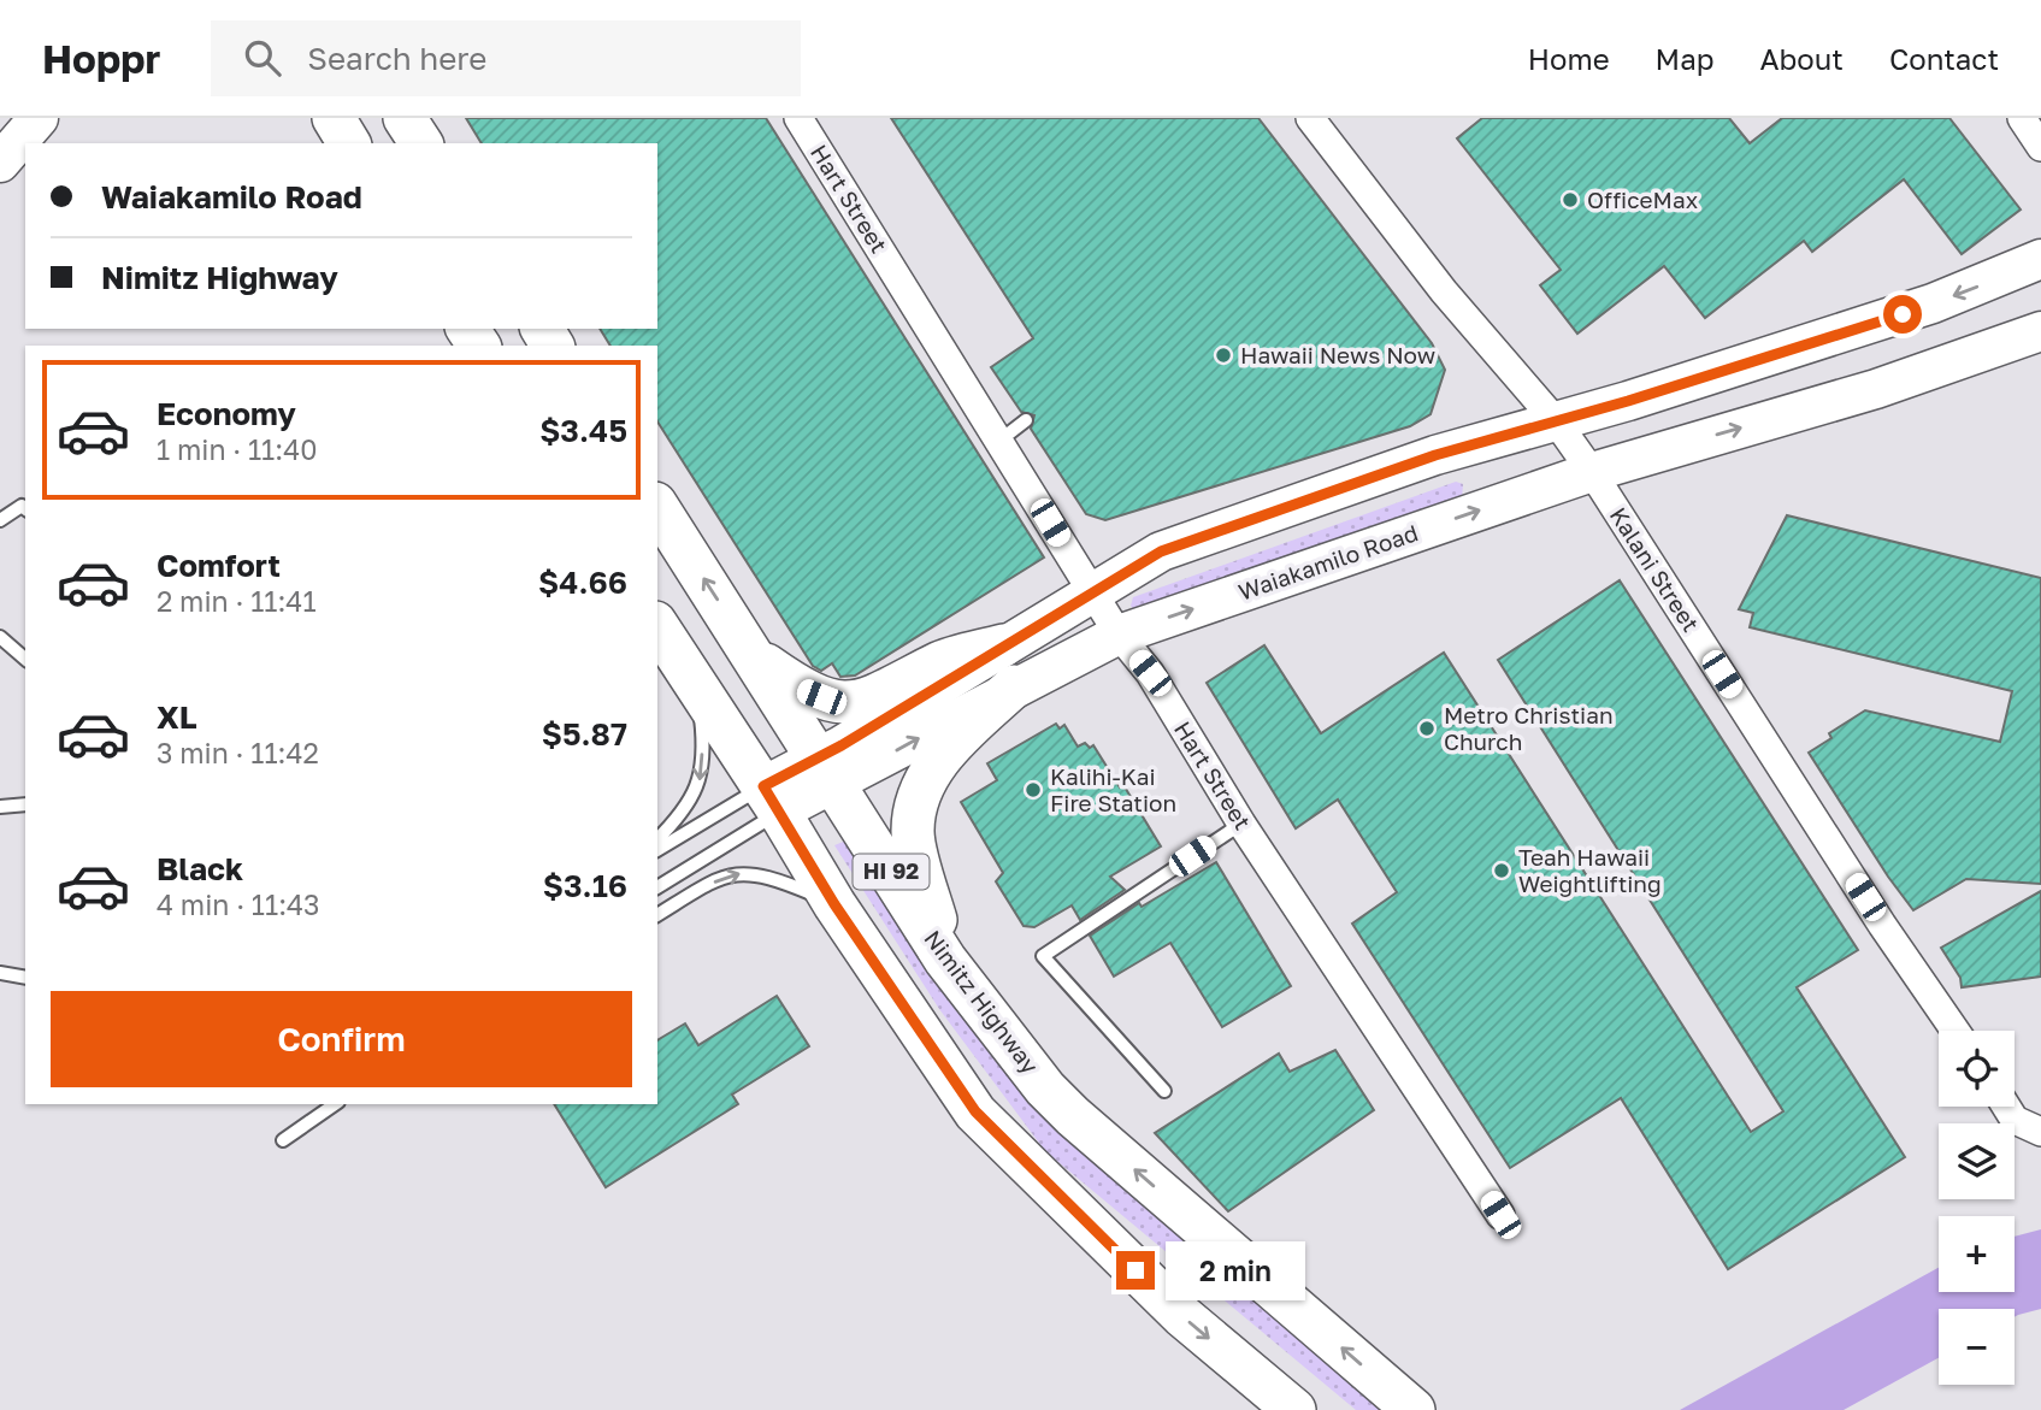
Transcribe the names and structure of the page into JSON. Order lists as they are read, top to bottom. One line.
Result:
{"streets":{"main road":["Waiakamilo Road","HI 92","Nimitz Highway"],"street":["Hart Street","Kalani Street"]},"crossings":[["Hart Street","Waiakamilo Road"],["Waiakamilo Road","Kalani Street"],["Waiakamilo Road","HI 92"],["Waiakamilo Road","Nimitz Highway"]],"places":["OfficeMax","Hawaii News Now","Metro Christian Church","Kalihi-Kai Fire Station","Teah Hawaii Weightlifting"],"page":{"header":"Hoppr","search":"Search here","nav":["Home","Map","About","Contact"],"banner":["Waiakamilo Road","Nimitz Highway"],"list":[{"name":"Economy","note":"1 min · 11:40","value":"$3.45"},{"name":"Comfort","note":"2 min · 11:41","value":"$4.66"},{"name":"XL","note":"3 min · 11:42","value":"$5.87"},{"name":"Black","note":"4 min · 11:43","value":"$3.16"}],"buttons":"Confirm","map_buttons":["+","−"],"bubble":"2 min"}}
